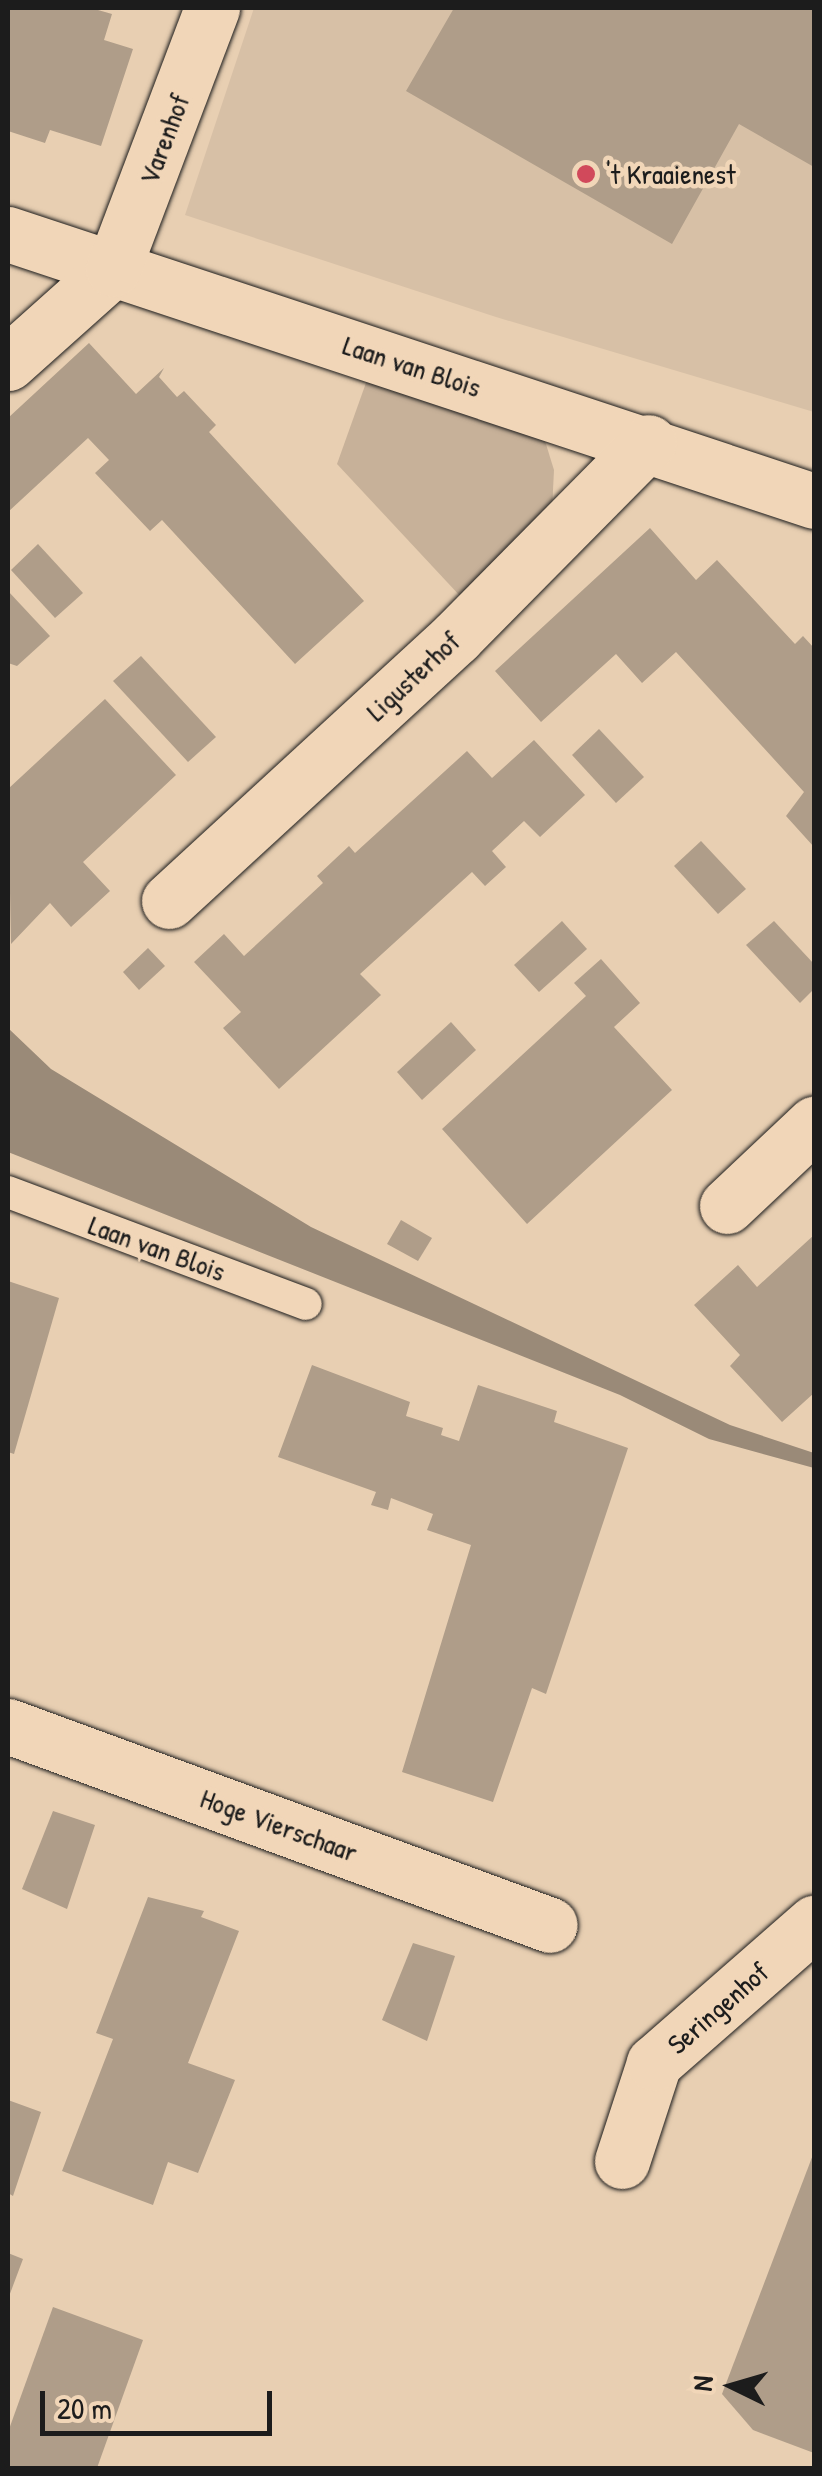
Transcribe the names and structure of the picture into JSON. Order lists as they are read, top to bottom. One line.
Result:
{"streets":{"street":["Varenhof","Laan van Blois","Ligusterhof","Hoge Vierschaar","Seringenhof"]},"crossings":[["Varenhof","Laan van Blois"],["Laan van Blois","Ligusterhof"]],"places":["'t Kraaienest"],"scale_bar":"20 m","north":"left"}
